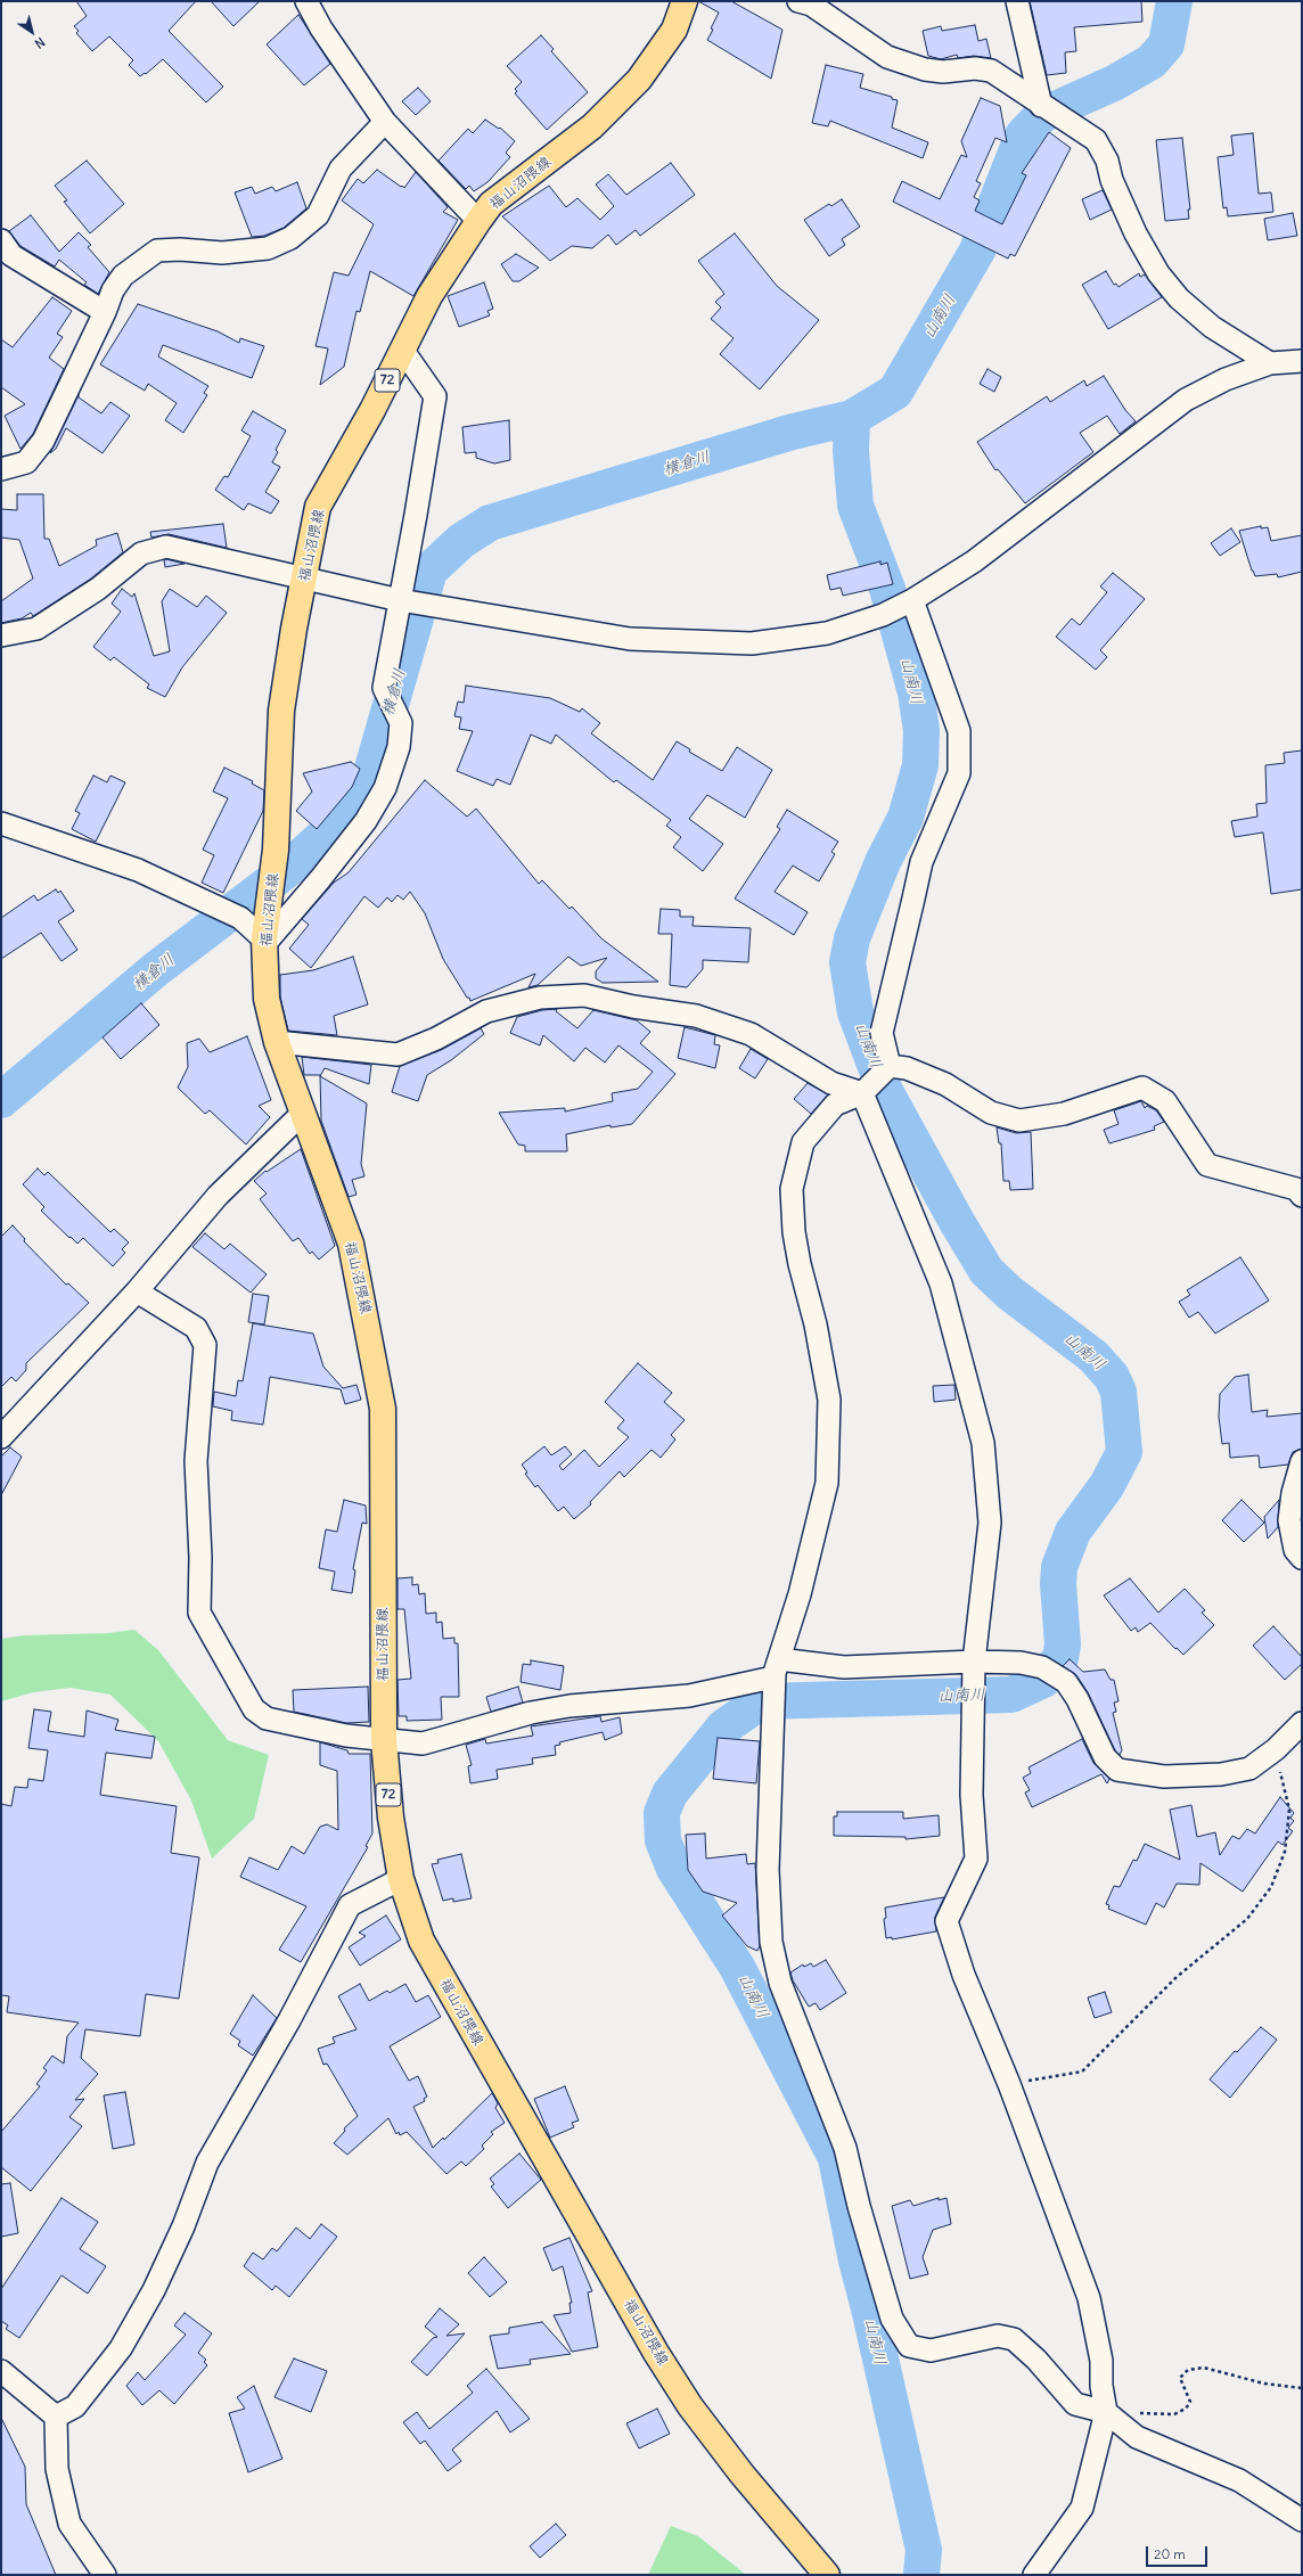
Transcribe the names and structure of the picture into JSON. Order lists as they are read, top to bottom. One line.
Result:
{"streets":{"main road":["福山沼隈線","72"]},"water":["山南川","横倉川"],"scale_bar":"20 m","north":"bottom right"}
